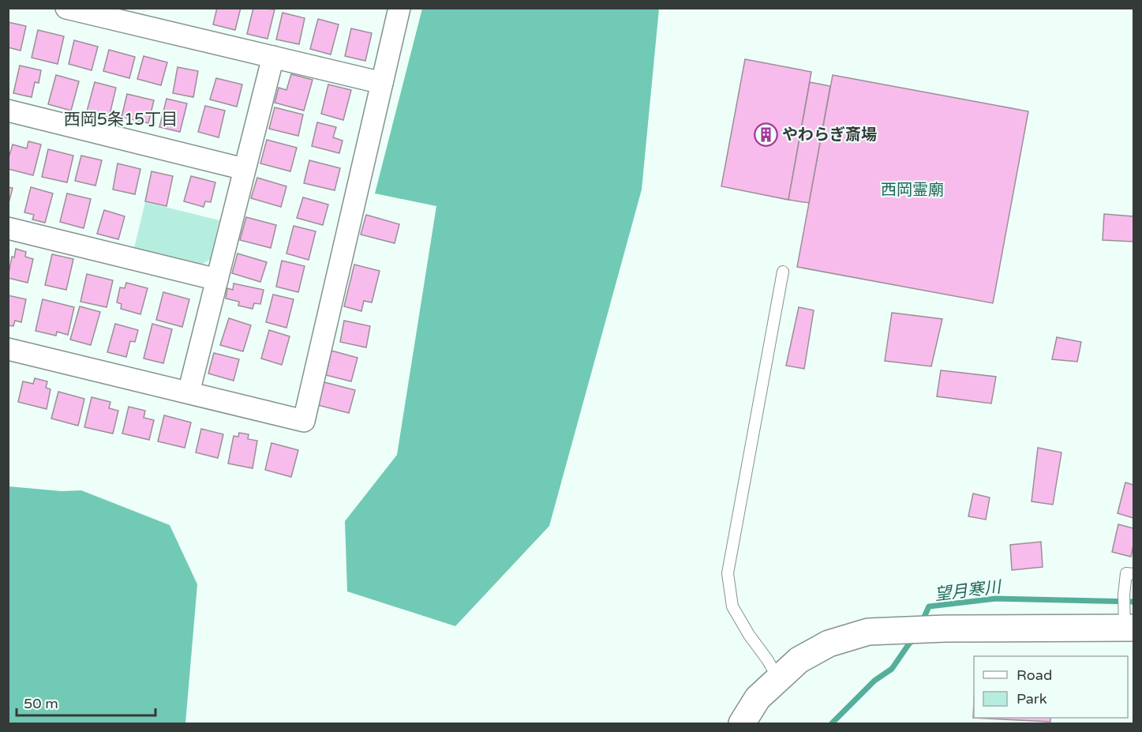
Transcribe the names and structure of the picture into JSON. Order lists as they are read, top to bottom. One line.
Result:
{"districts":["西岡5条15丁目"],"water":["望月寒川"],"parks":["西岡霊廟"],"places":{"building":["やわらぎ斎場"]},"legend":["Road","Park"],"scale_bar":"50 m"}
